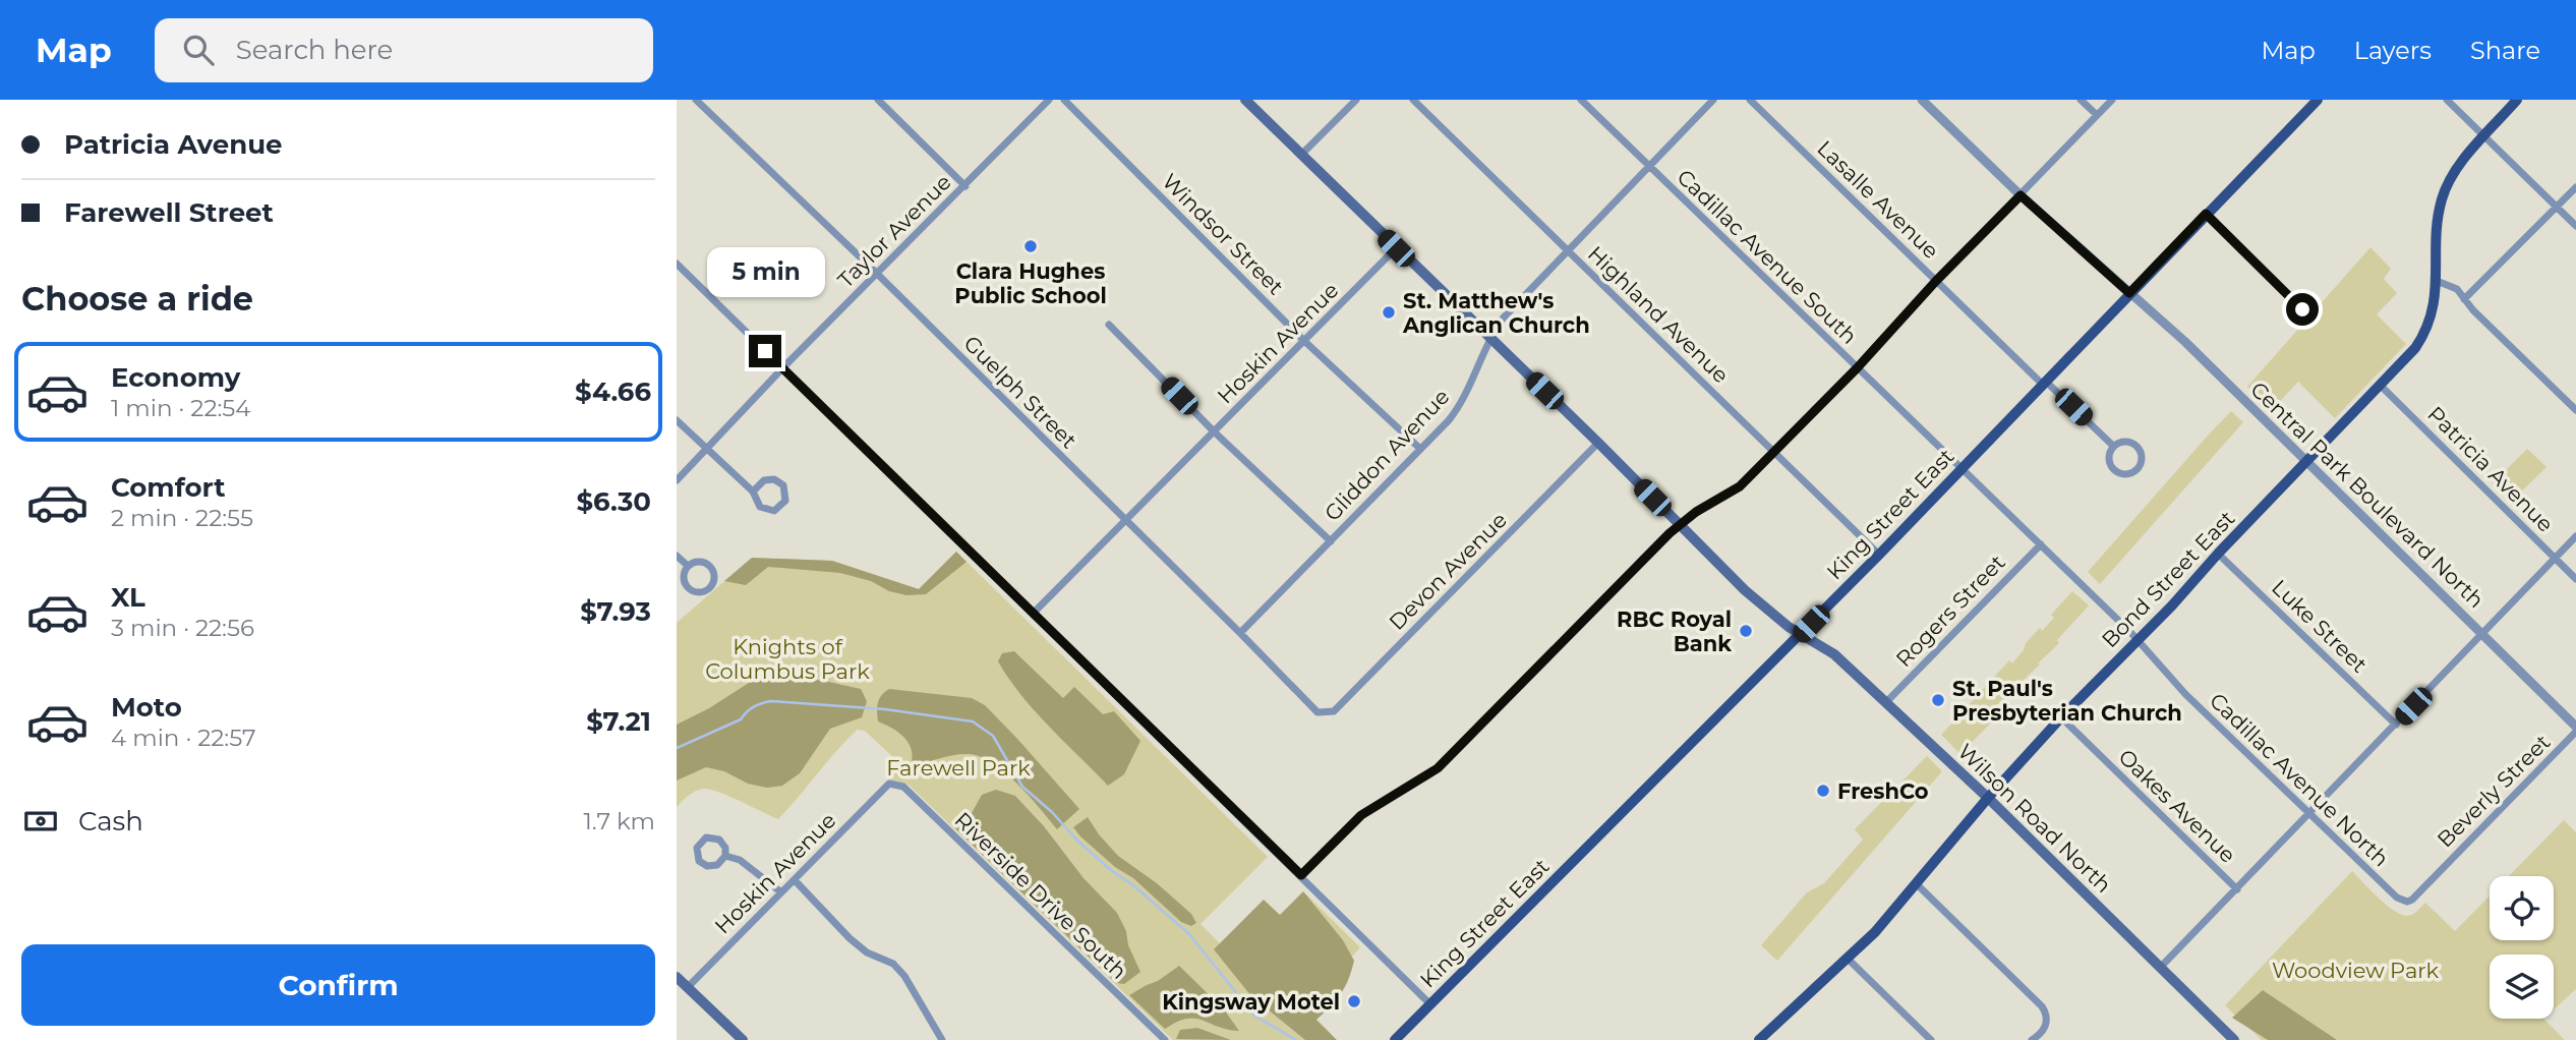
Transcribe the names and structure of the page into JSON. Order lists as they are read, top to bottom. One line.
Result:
{"streets":{"main road":["King Street East","Bond Street East","Wilson Road North"],"street":["Lasalle Avenue","Taylor Avenue","Windsor Street","Cadillac Avenue South","Highland Avenue","Hoskin Avenue","Guelph Street","Gliddon Avenue","Patricia Avenue","Central Park Boulevard North","Devon Avenue","Rogers Street","Luke Street","Cadillac Avenue North","Beverly Street","Oakes Avenue","Riverside Drive South"]},"crossings":[["Lasalle Avenue","King Street East"],["Taylor Avenue","Guelph Street"],["Windsor Street","Hoskin Avenue"],["Windsor Street","Gliddon Avenue"],["Cadillac Avenue South","Gliddon Avenue"],["Cadillac Avenue South","King Street East"],["Cadillac Avenue South","Cadillac Avenue North"],["Highland Avenue","Gliddon Avenue"],["Highland Avenue","King Street East"],["Hoskin Avenue","Guelph Street"],["Hoskin Avenue","Wilson Road North"],["Hoskin Avenue","Riverside Drive South"],["Guelph Street","Gliddon Avenue"],["Guelph Street","Devon Avenue"],["Gliddon Avenue","Wilson Road North"],["Patricia Avenue","Bond Street East"],["Central Park Boulevard North","King Street East"],["Central Park Boulevard North","Bond Street East"],["King Street East","Cadillac Avenue North"],["King Street East","Wilson Road North"],["Devon Avenue","Wilson Road North"],["Bond Street East","Luke Street"],["Bond Street East","Cadillac Avenue North"],["Bond Street East","Oakes Avenue"],["Bond Street East","Wilson Road North"],["Rogers Street","Cadillac Avenue North"],["Rogers Street","Wilson Road North"],["Cadillac Avenue North","Beverly Street"]],"parks":["Knights of Columbus Park","Farewell Park","Woodview Park"],"places":["Clara Hughes Public School","St. Matthew's Anglican Church","RBC Royal Bank","St. Paul's Presbyterian Church","FreshCo","Kingsway Motel"],"page":{"header":"Map","search":"Search here","nav":["Map","Layers","Share"],"banner":["Patricia Avenue","Farewell Street"],"bubble":"5 min","heading":"Choose a ride","list":[{"name":"Economy","note":"1 min · 22:54","value":"$4.66"},{"name":"Comfort","note":"2 min · 22:55","value":"$6.30"},{"name":"XL","note":"3 min · 22:56","value":"$7.93"},{"name":"Moto","note":"4 min · 22:57","value":"$7.21"}],"pay":["Cash","1.7 km"],"buttons":"Confirm"}}
